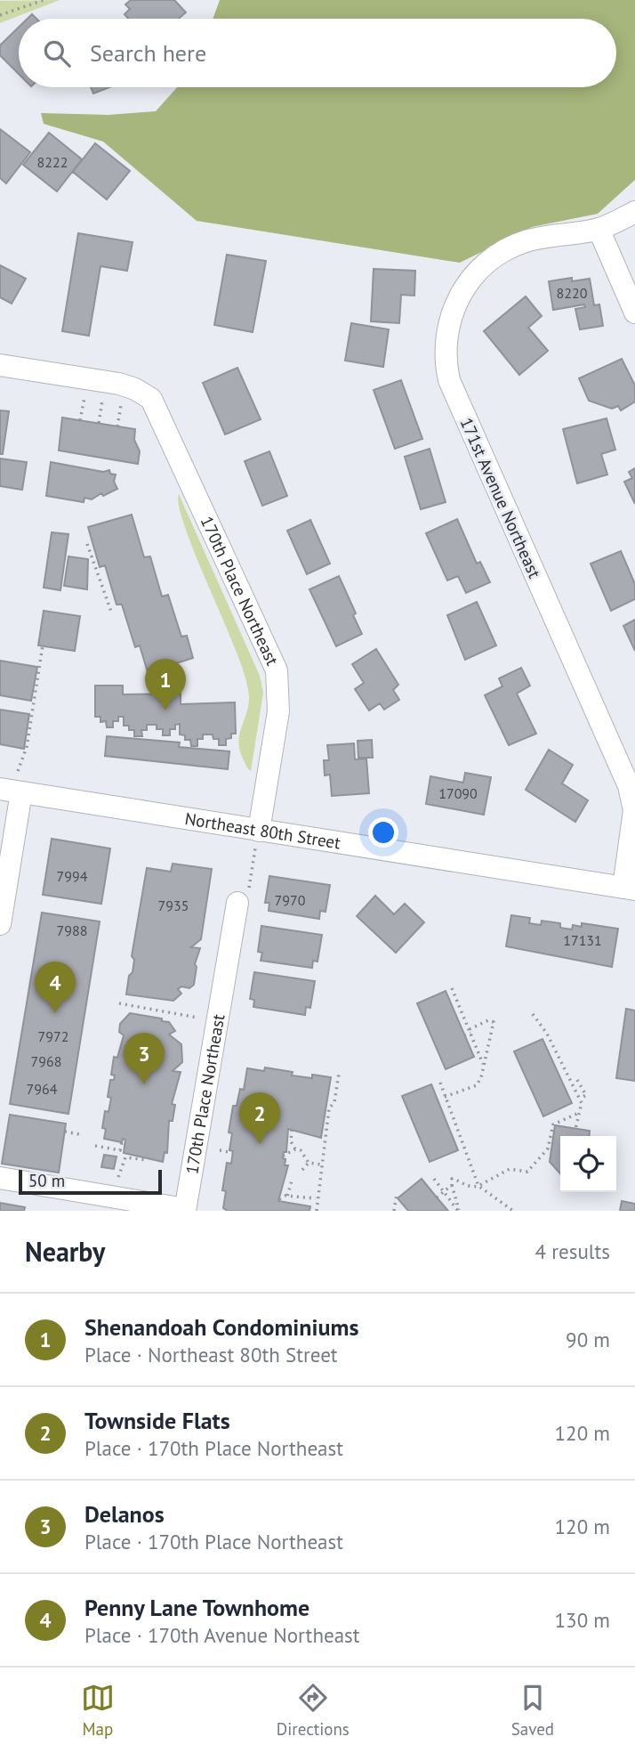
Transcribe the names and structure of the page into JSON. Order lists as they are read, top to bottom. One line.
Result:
{"streets":{"street":["171st Avenue Northeast","170th Place Northeast","Northeast 80th Street"]},"crossings":[["171st Avenue Northeast","Northeast 80th Street"],["170th Place Northeast","Northeast 80th Street"]],"house_numbers":["8222","8220","17090","7994","7970","7935","7988","17131","7972","7968","7964"],"scale_bar":"50 m","page":{"search":"Search here","pins":["1","4","3","2"],"scale":"50 m","heading":["Nearby","4 results"],"list":[{"mark":"1","name":"Shenandoah Condominiums","note":"Place · Northeast 80th Street","value":"90 m"},{"mark":"2","name":"Townside Flats","note":"Place · 170th Place Northeast","value":"120 m"},{"mark":"3","name":"Delanos","note":"Place · 170th Place Northeast","value":"120 m"},{"mark":"4","name":"Penny Lane Townhome","note":"Place · 170th Avenue Northeast","value":"130 m"}],"nav":["Map","Directions","Saved"]}}
